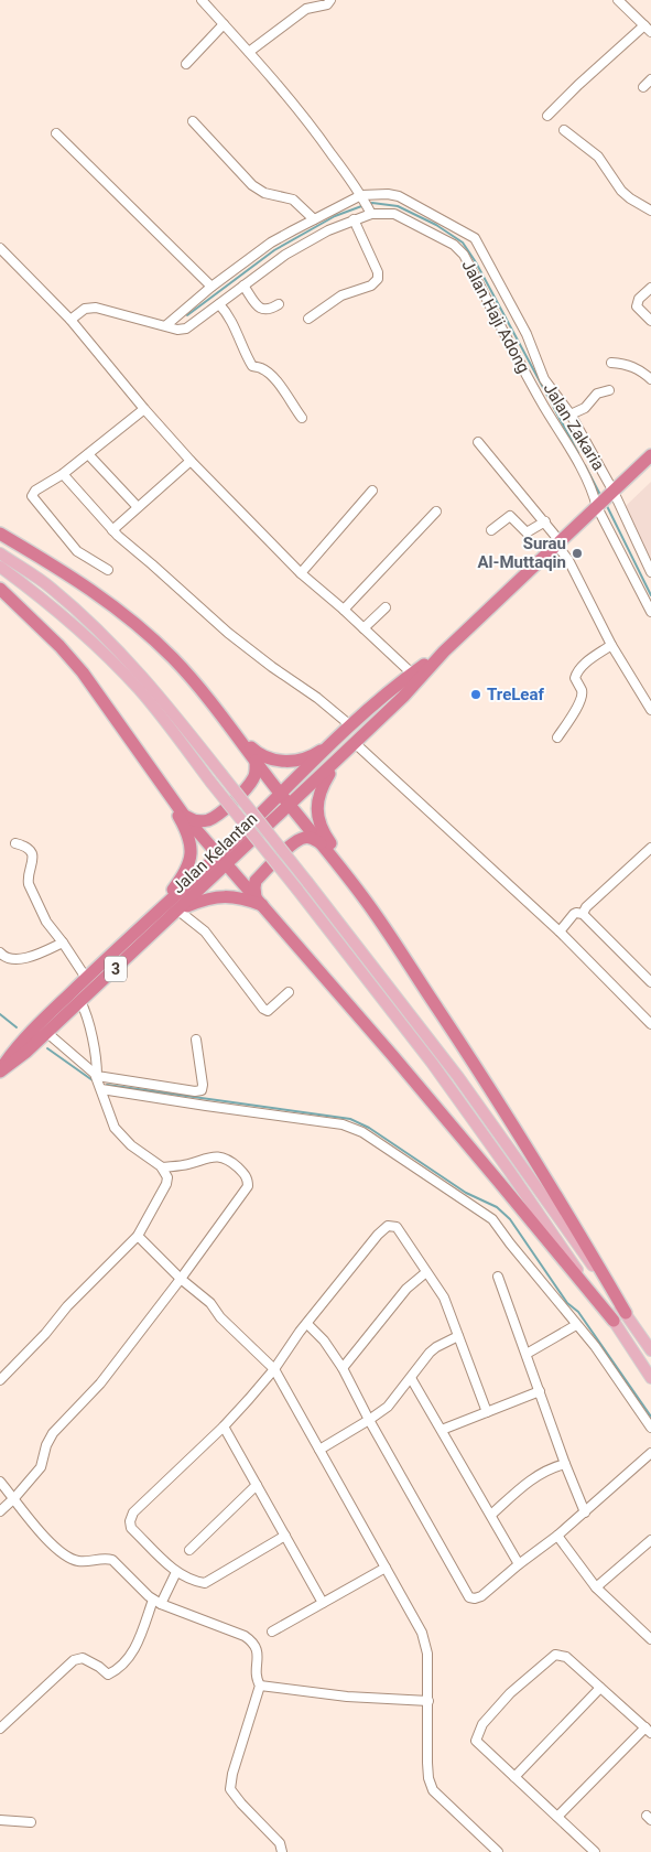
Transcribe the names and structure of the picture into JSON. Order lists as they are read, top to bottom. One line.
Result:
{"streets":{"highway":["Jalan Kelantan","3"],"street":["Jalan Haji Adong","Jalan Zakaria"]},"crossings":[["Jalan Haji Adong","Jalan Zakaria"],["Jalan Haji Adong","Jalan Kelantan"],["Jalan Zakaria","Jalan Kelantan"]],"places":["Surau Al-Muttaqin","TreLeaf"]}
